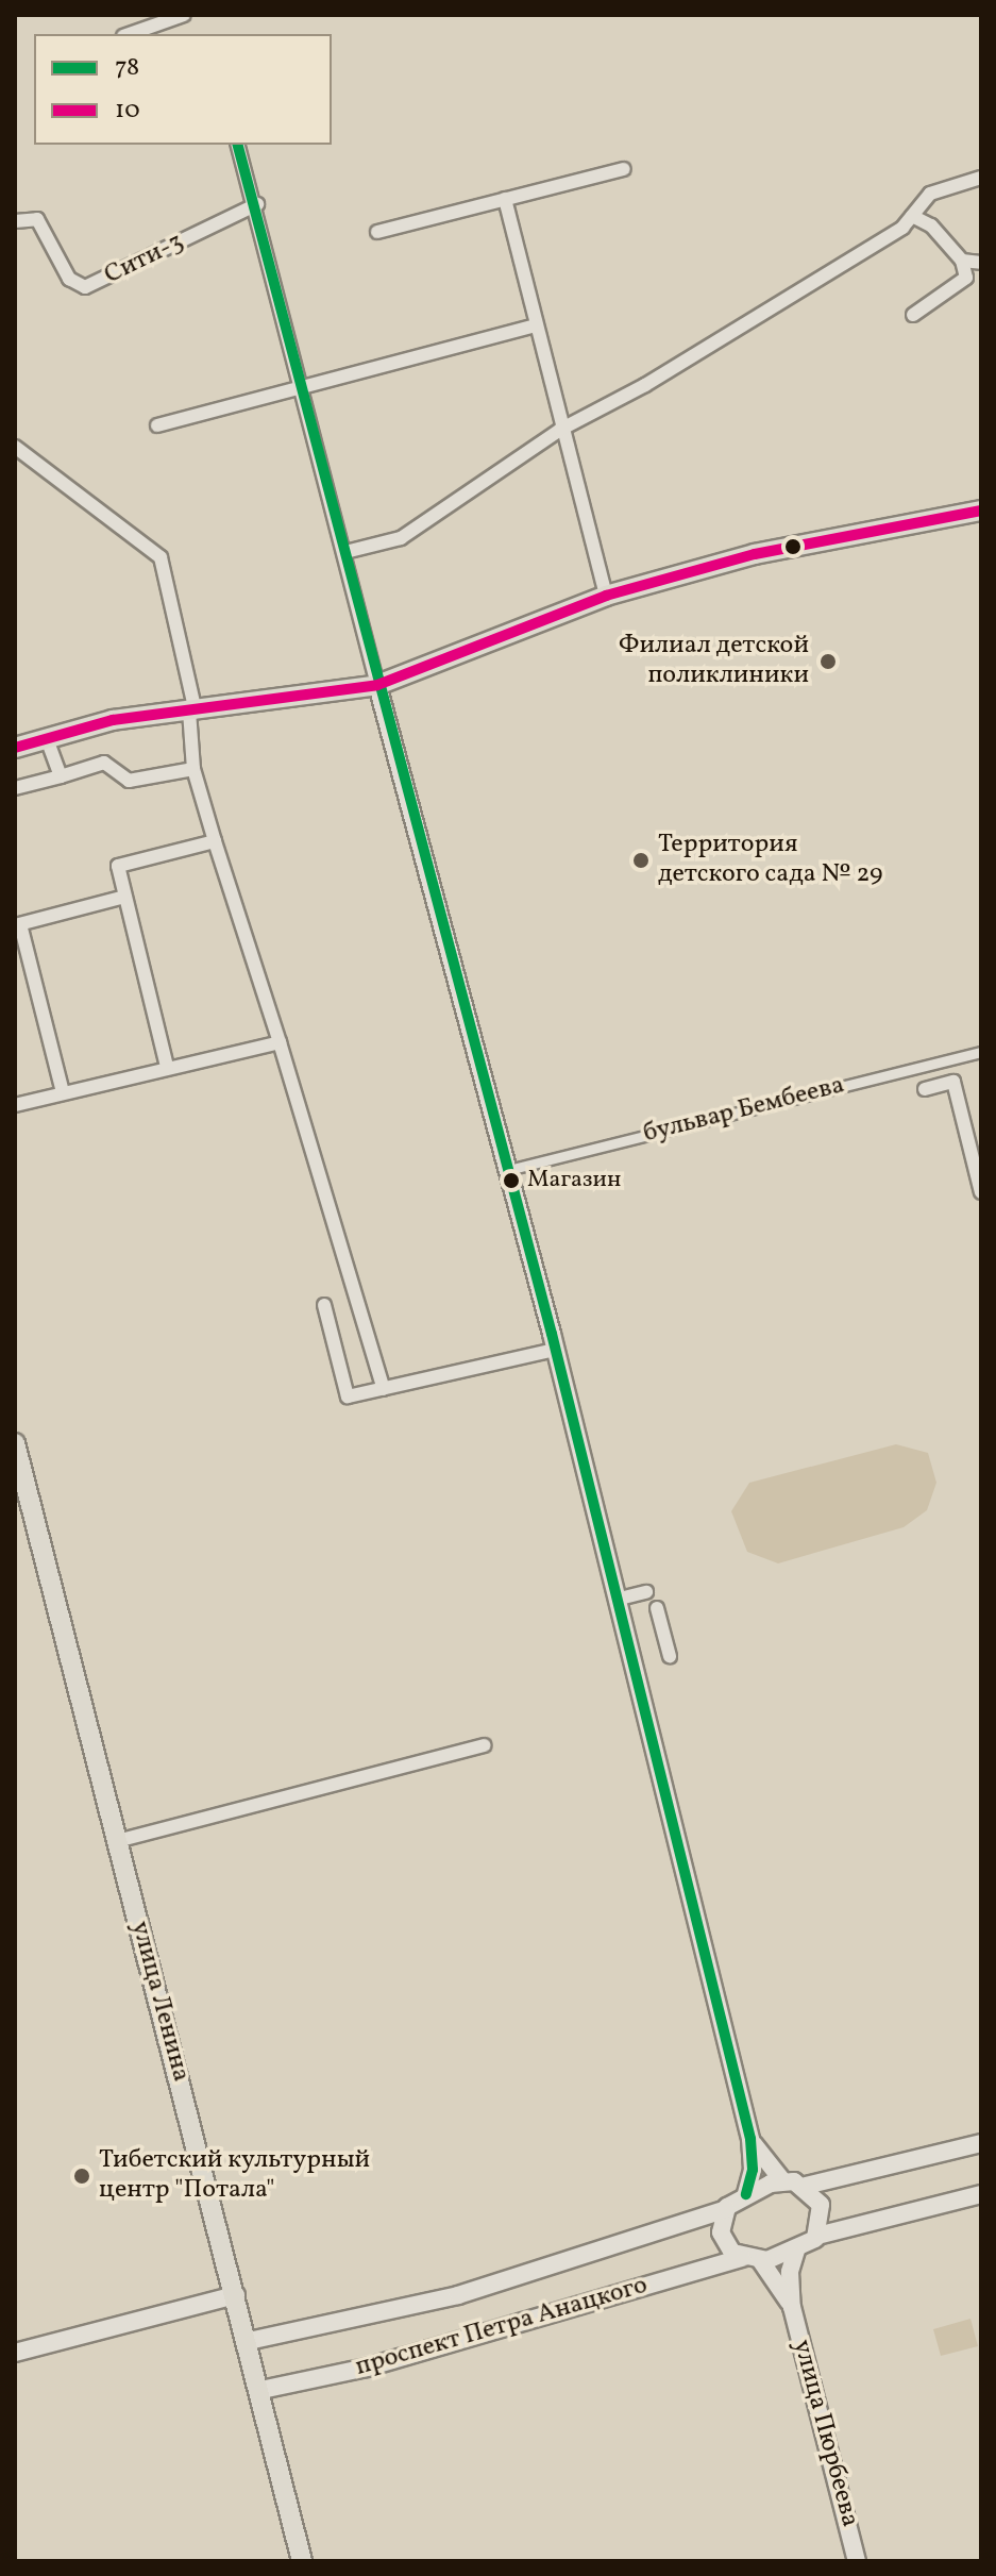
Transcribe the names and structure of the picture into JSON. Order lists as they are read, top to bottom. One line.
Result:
{"streets":{"main road":["улица Ленина","проспект Петра Анацкого","улица Пюрбеева"],"street":["Сити-3","бульвар Бембеева"]},"crossings":[["улица Ленина","проспект Петра Анацкого"]],"places":["Филиал детской поликлиники","Территория детского сада № 29","Магазин","Тибетский культурный центр \"Потала\""],"lines":["transit line 78","transit line 10"],"legend":["78","10"]}
